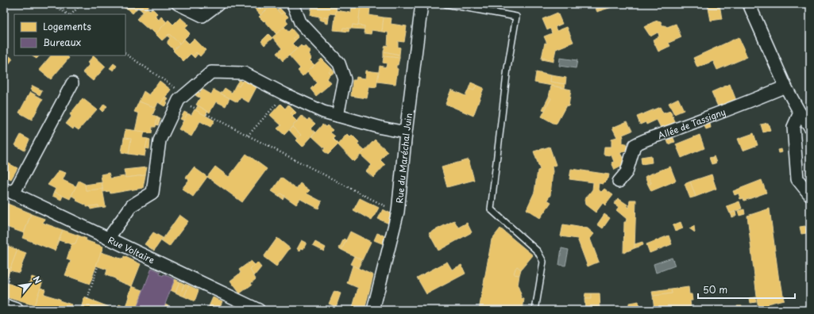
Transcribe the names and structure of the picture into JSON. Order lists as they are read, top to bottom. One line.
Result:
{"streets":{"street":["Allée de Tassigny","Rue du Maréchal Juin","Rue Voltaire"]},"legend":["Logements","Bureaux"],"scale_bar":"50 m","north":"top right"}
